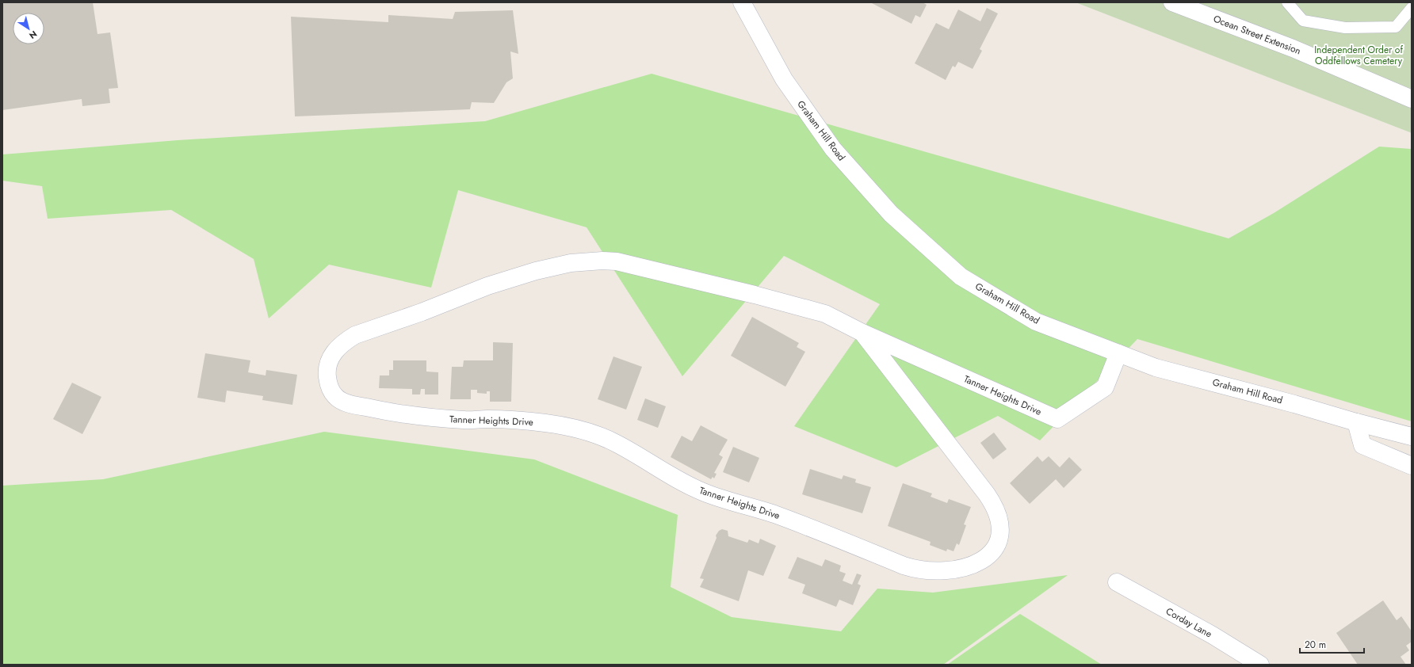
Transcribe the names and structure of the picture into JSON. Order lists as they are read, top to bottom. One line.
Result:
{"streets":{"street":["Ocean Street Extension","Graham Hill Road","Tanner Heights Drive","Corday Lane"]},"crossings":[["Graham Hill Road","Tanner Heights Drive"]],"parks":["Independent Order of Oddfellows Cemetery"],"scale_bar":"20 m","north":"bottom right"}
